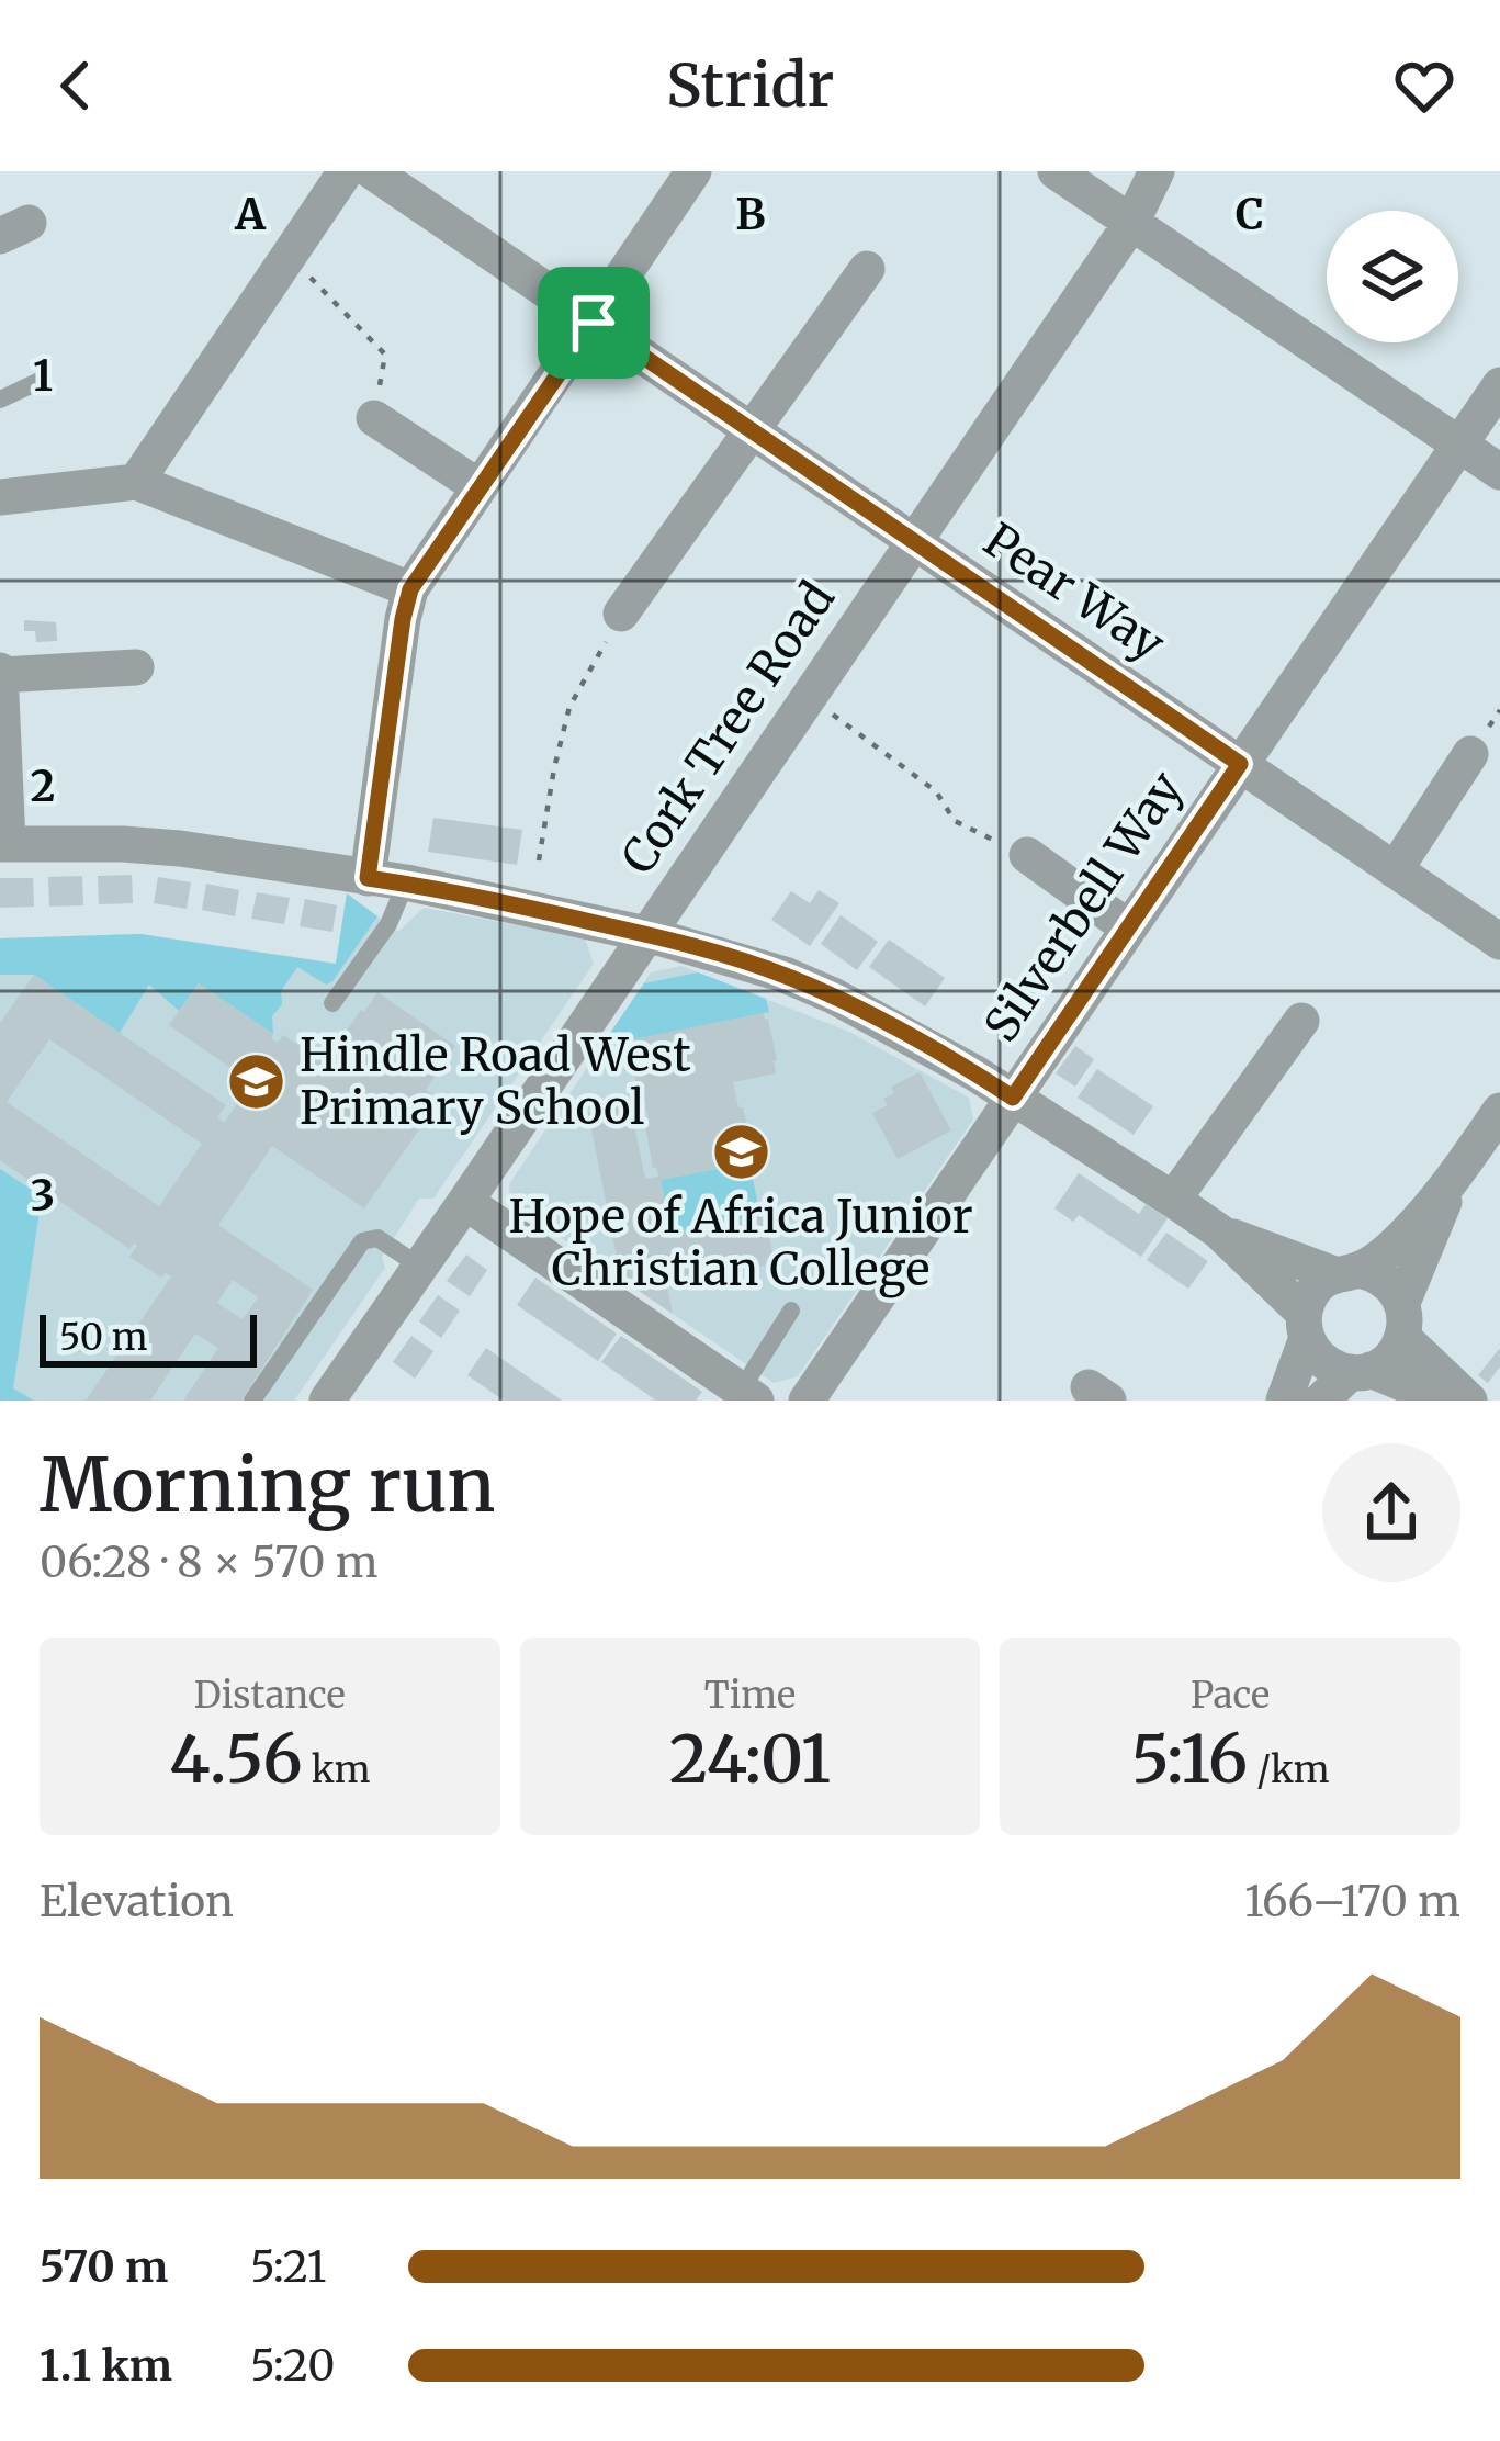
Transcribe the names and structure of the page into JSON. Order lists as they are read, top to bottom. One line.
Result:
{"streets":{"street":["Pear Way","Cork Tree Road","Silverbell Way"]},"crossings":[["Pear Way","Cork Tree Road"],["Pear Way","Silverbell Way"]],"places":{"school or university":["Hindle Road West Primary School","Hope of Africa Junior Christian College"]},"scale_bar":"50 m","page":{"header":"Stridr","scale":"50 m","heading":["Morning run","06:28 · 8 × 570 m"],"stats":[["Distance","4.56 km"],["Time","24:01"],["Pace","5:16 /km"]],"chart":["Elevation","166–170 m"],"list":[{"name":"570 m","note":"5:21"},{"name":"1.1 km","note":"5:20"}]},"grid":{"columns":["A","B","C"],"rows":["1","2","3"]}}
